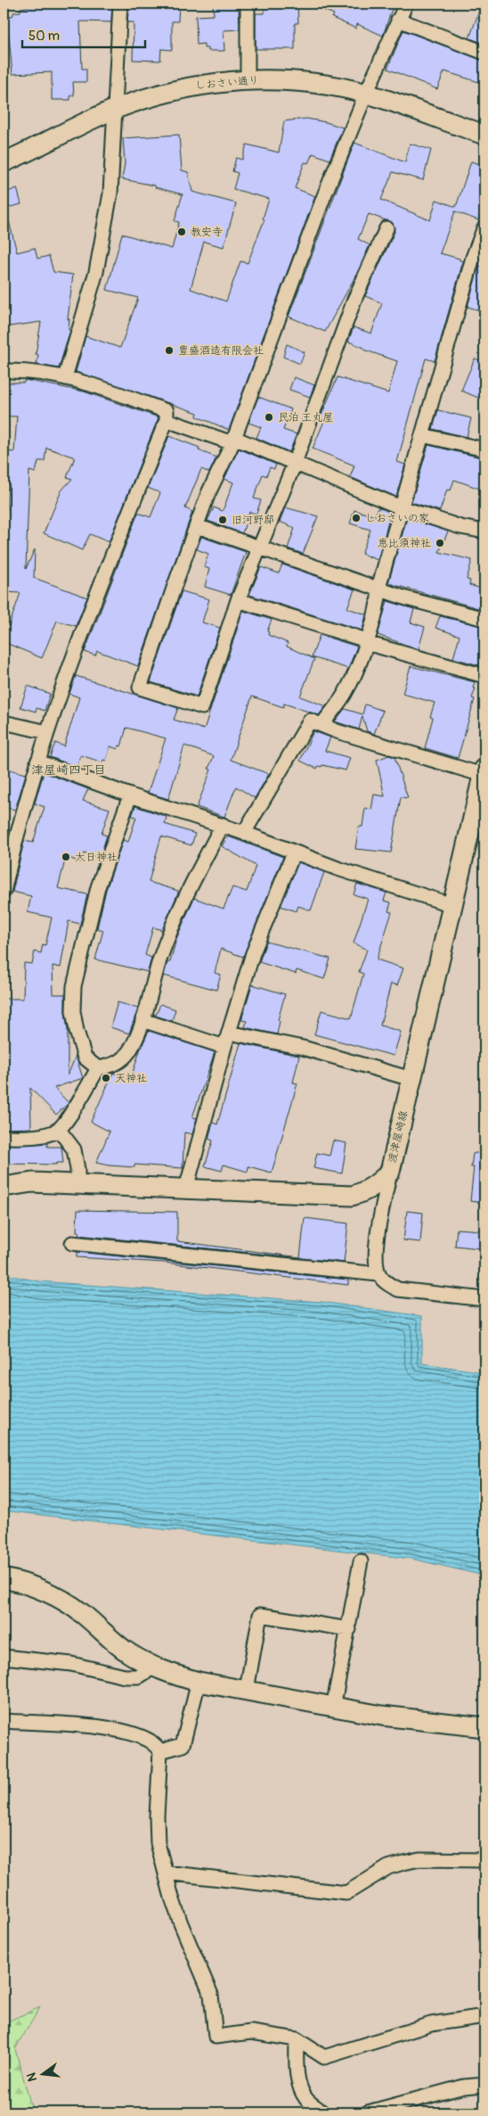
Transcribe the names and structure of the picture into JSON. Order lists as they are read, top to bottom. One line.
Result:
{"streets":{"street":["しおさい通り","渡津屋崎線"]},"districts":["津屋崎四丁目"],"places":["教安寺","豊盛酒造有限会社","民泊 王丸屋","しおさいの家","旧河野邸","恵比須神社","大日神社","天神社"],"scale_bar":"50 m","north":"left"}
